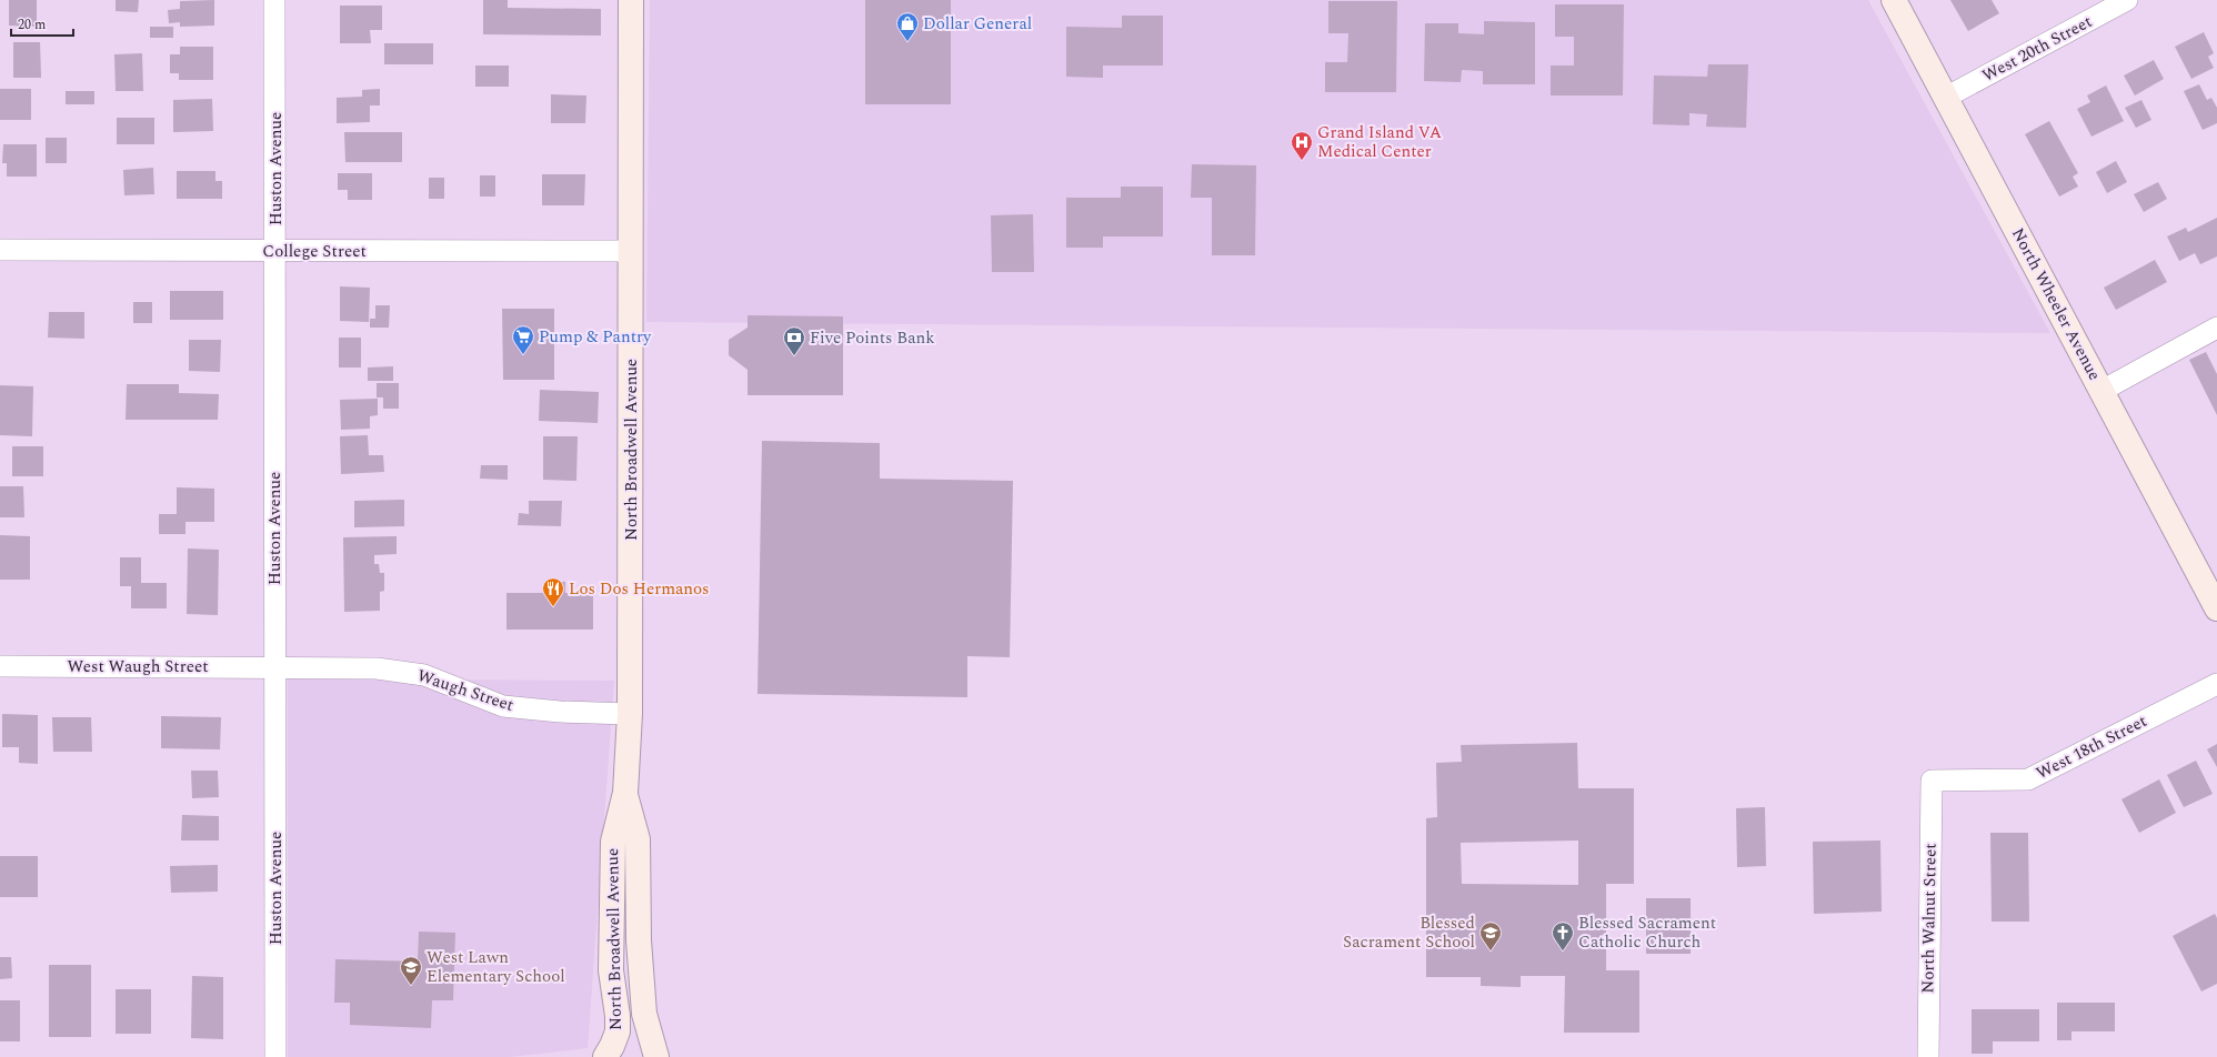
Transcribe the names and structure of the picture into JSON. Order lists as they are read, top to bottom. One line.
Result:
{"streets":{"main road":["North Wheeler Avenue","North Broadwell Avenue"],"street":["West 20th Street","Huston Avenue","College Street","West Waugh Street","Waugh Street","West 18th Street","North Walnut Street"]},"crossings":[["West 20th Street","North Wheeler Avenue"],["Huston Avenue","College Street"],["Huston Avenue","West Waugh Street"],["Huston Avenue","Waugh Street"],["College Street","North Broadwell Avenue"],["North Broadwell Avenue","Waugh Street"],["West Waugh Street","Waugh Street"],["West 18th Street","North Walnut Street"]],"places":{"shop":["Dollar General"],"hospital":["Grand Island VA Medical Center"],"supermarket":["Pump & Pantry"],"bank":["Five Points Bank"],"restaurant":["Los Dos Hermanos"],"school or university":["Blessed Sacrament School","West Lawn Elementary School"],"church":["Blessed Sacrament Catholic Church"]},"scale_bar":"20 m"}
